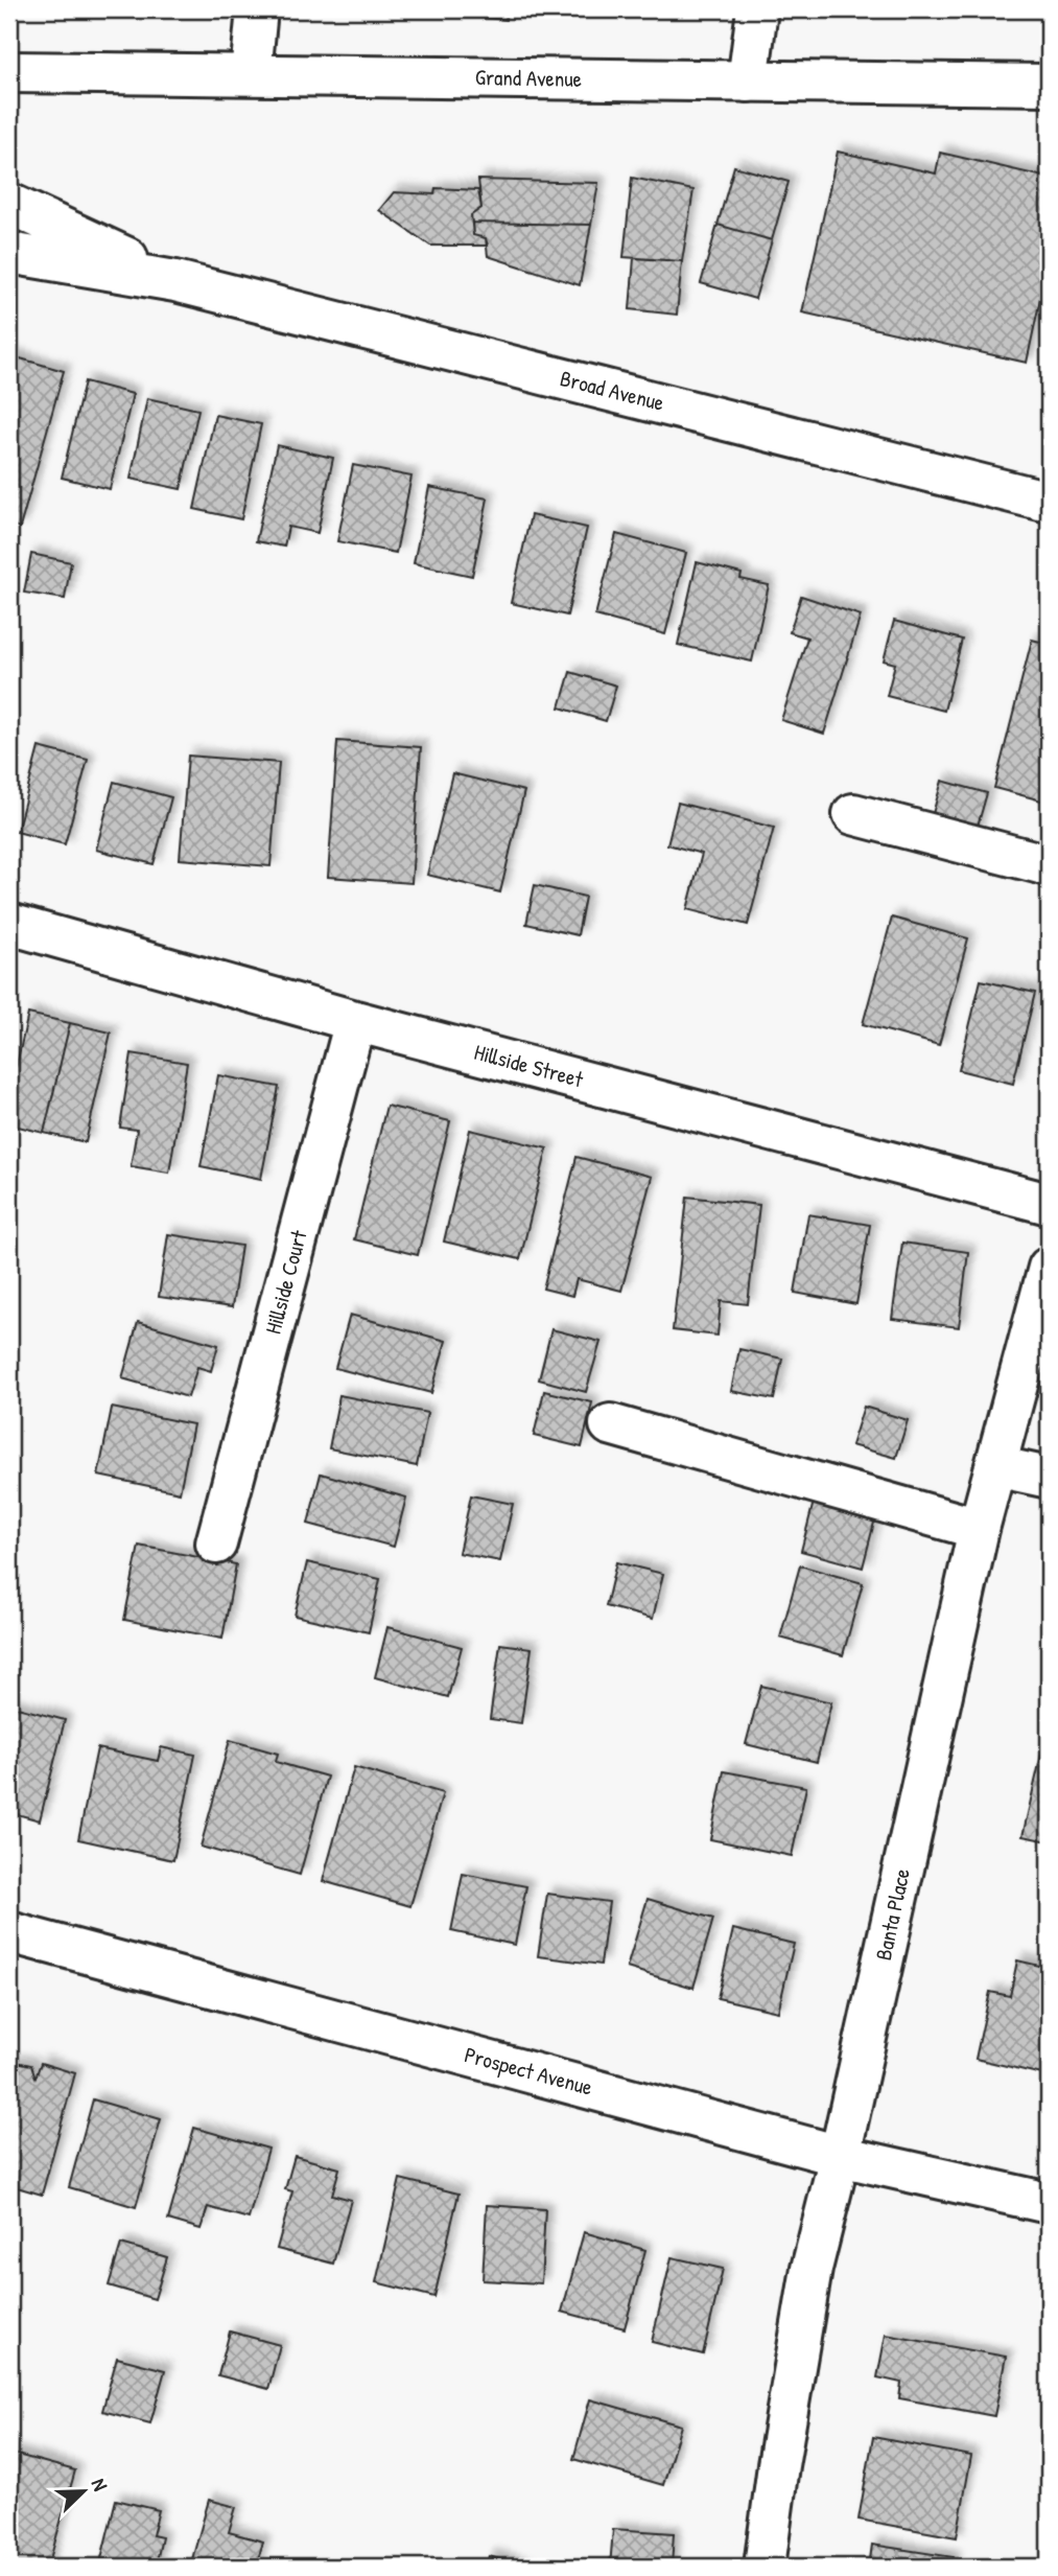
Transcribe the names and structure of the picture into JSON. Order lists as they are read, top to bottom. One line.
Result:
{"streets":{"street":["Grand Avenue","Broad Avenue","Hillside Street","Hillside Court","Banta Place","Prospect Avenue"]},"crossings":[["Hillside Street","Hillside Court"],["Banta Place","Prospect Avenue"]],"north":"top right"}
